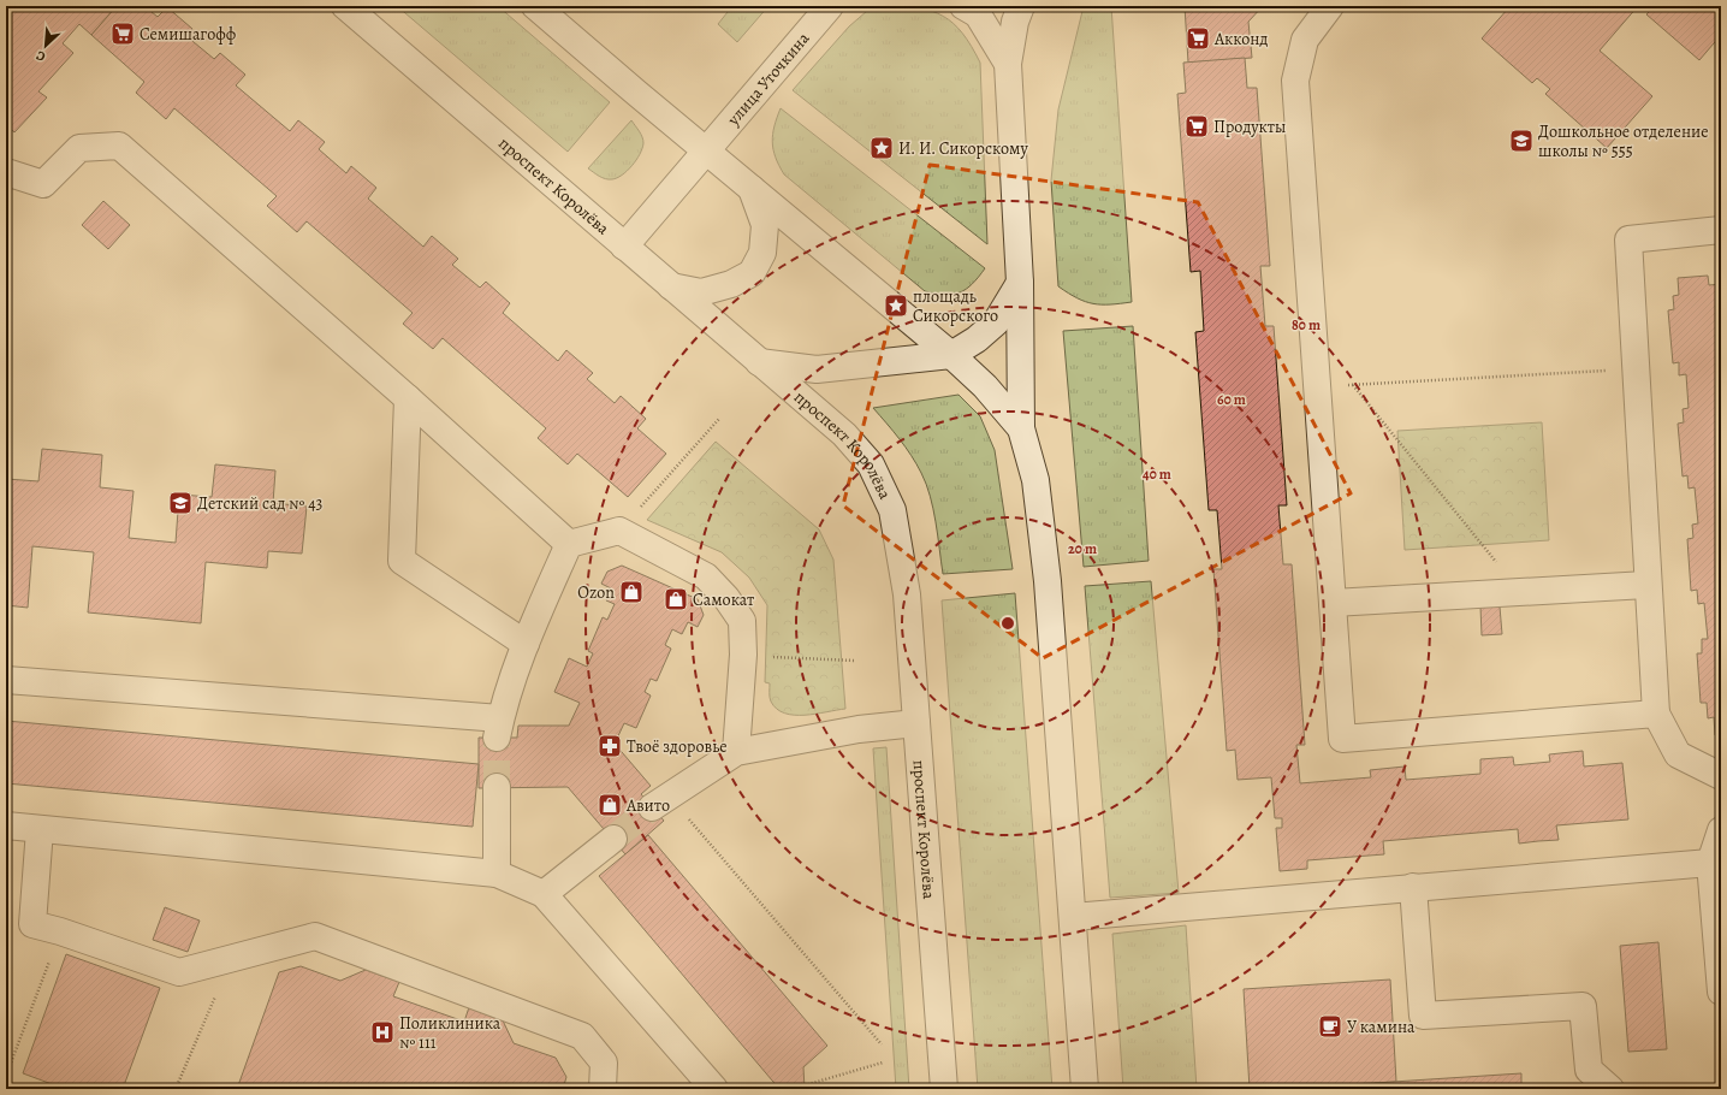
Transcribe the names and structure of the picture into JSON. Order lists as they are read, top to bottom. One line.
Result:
{"streets":{"street":["улица Уточкина","проспект Королёва"]},"crossings":[["улица Уточкина","проспект Королёва"]],"places":{"supermarket":["Семишагофф","Акконд","Продукты"],"school or university":["Дошкольное отделение школы № 555","Детский сад № 43"],"place":["И. И. Сикорскому","площадь Сикорского"],"shop":["Ozon","Самокат","Авито"],"pharmacy":["Твоё здоровье"],"cafe":["У камина"],"hospital":["Поликлиника № 111"]},"north":"bottom left","rings":["80 m","60 m","40 m","20 m"]}
